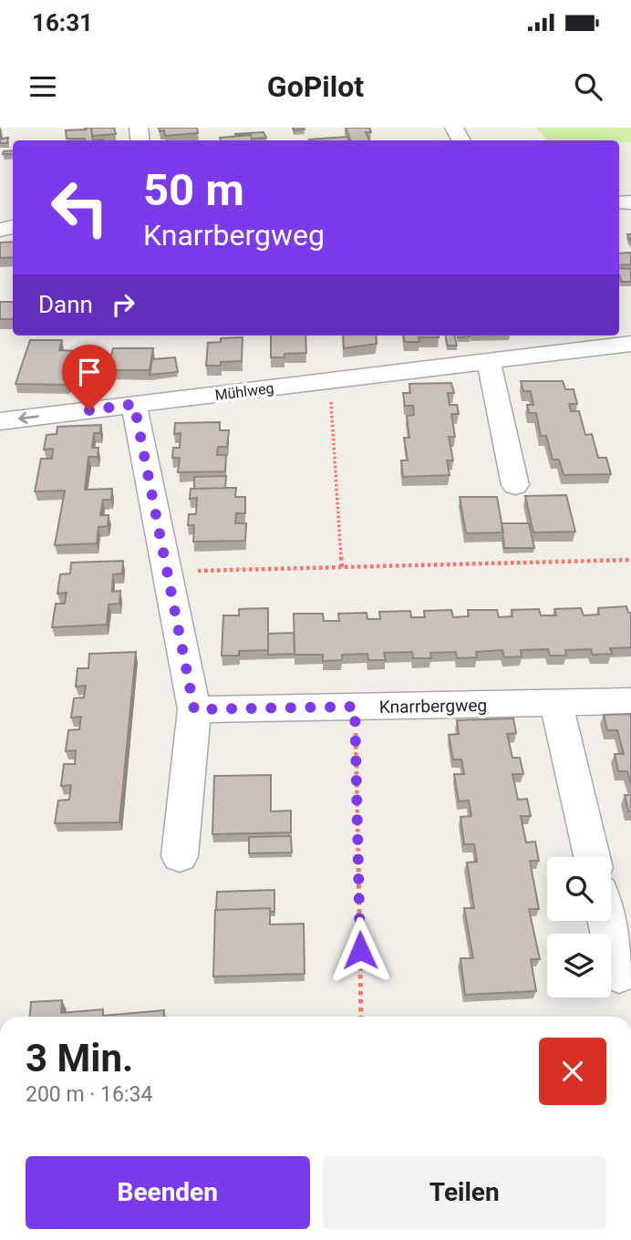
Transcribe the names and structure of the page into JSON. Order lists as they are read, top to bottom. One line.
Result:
{"streets":{"street":["Mühlweg","Knarrbergweg"]},"page":{"status":"16:31","header":"GoPilot","turn":["50 m","Knarrbergweg"],"then":"Dann","heading":["3 Min.","200 m · 16:34"],"buttons":["Beenden","Teilen"]}}
